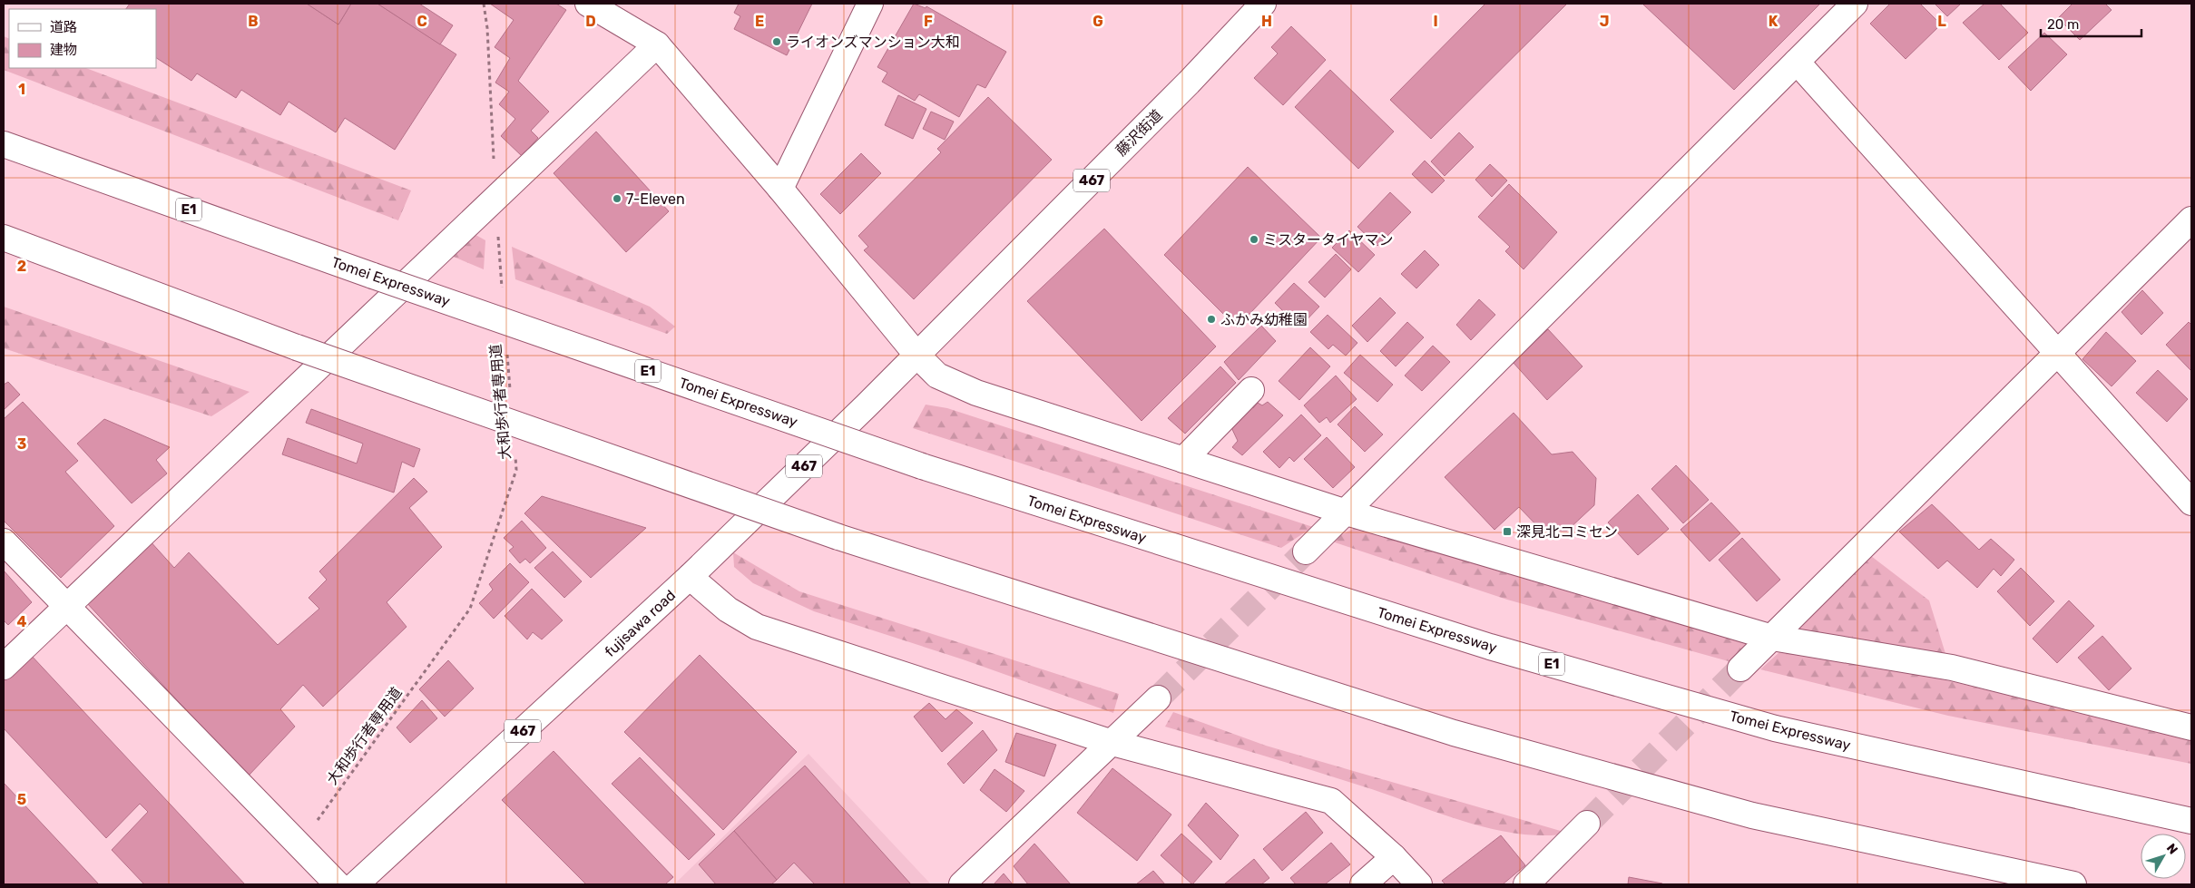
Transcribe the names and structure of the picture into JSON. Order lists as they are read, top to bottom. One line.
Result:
{"streets":{"main road":["藤沢街道","467","E1","Tomei Expressway","fujisawa road"],"path":["大和歩行者専用道"]},"crossings":[["藤沢街道","fujisawa road"]],"places":{"other":["ライオンズマンション大和","7-Eleven","ミスタータイヤマン","ふかみ幼稚園"],"transit":["深見北コミセン"]},"legend":["道路","建物"],"scale_bar":"20 m","north":"top right","grid":{"columns":["B","C","D","E","F","G","H","I","J","K","L"],"rows":["1","2","3","4","5"]}}
